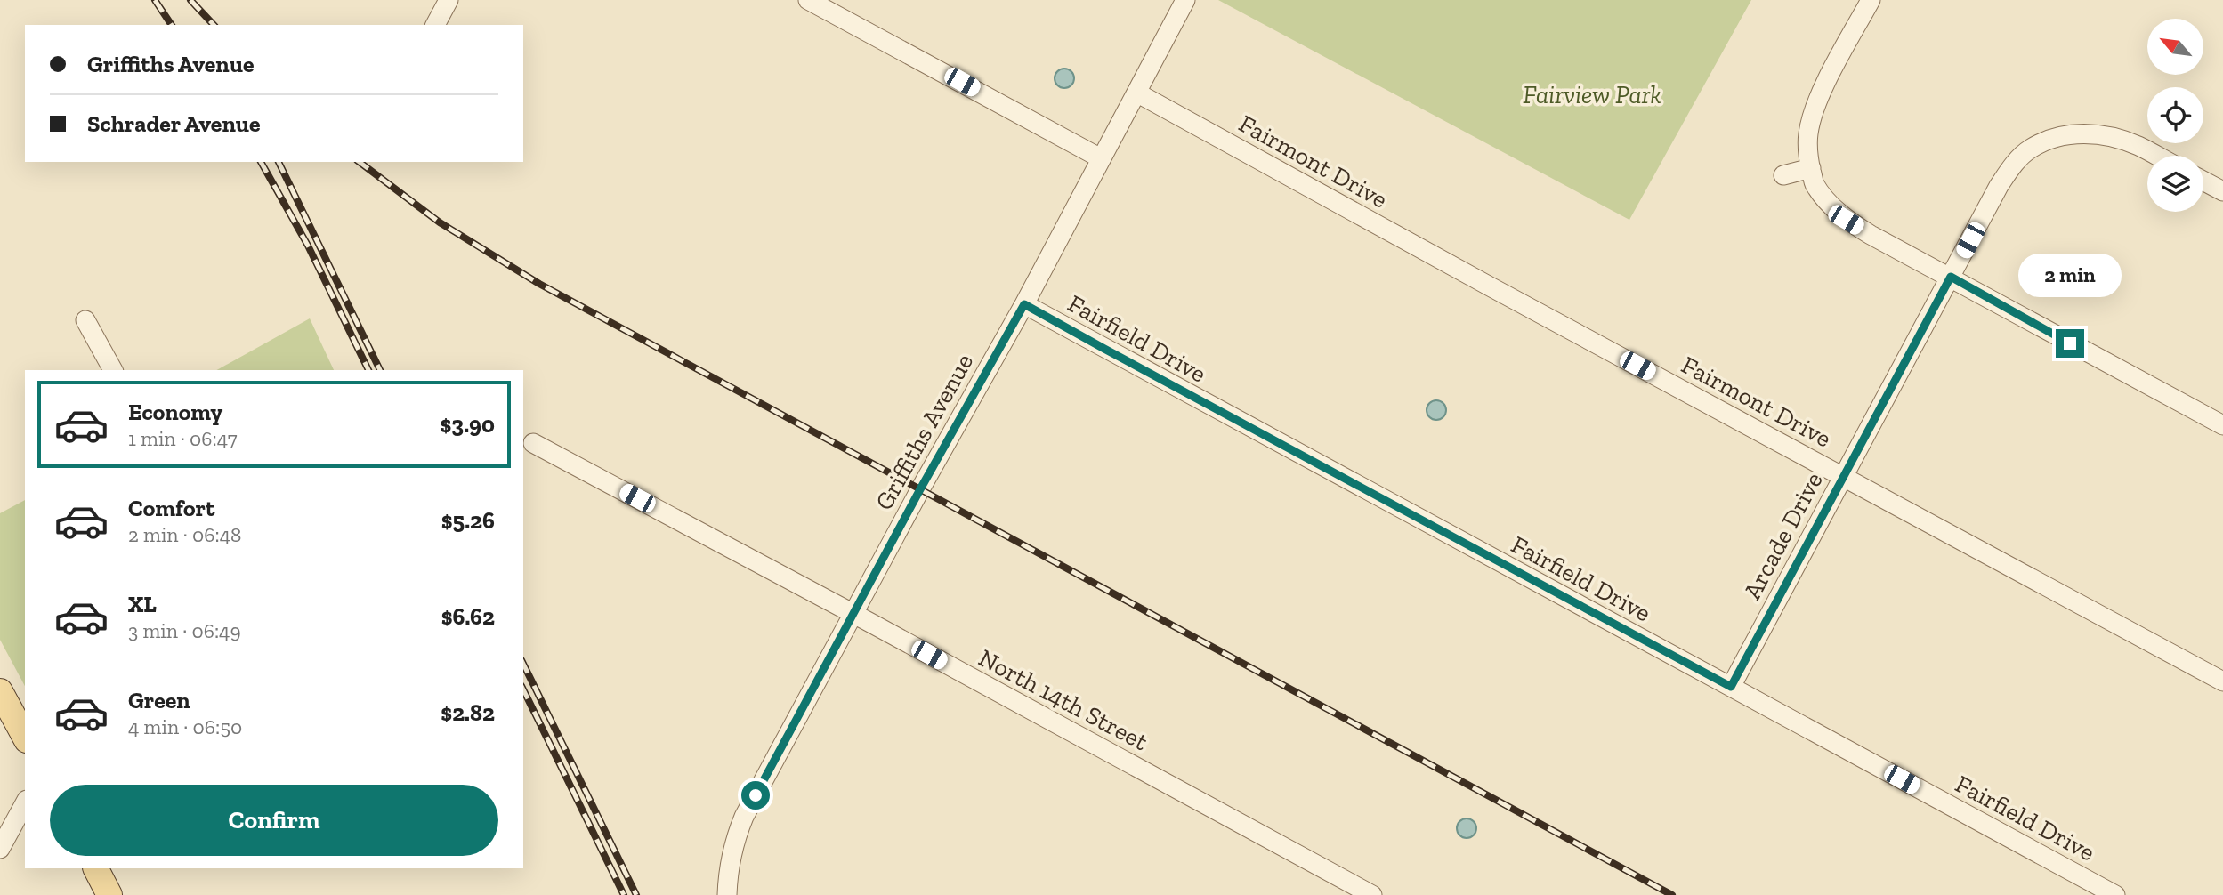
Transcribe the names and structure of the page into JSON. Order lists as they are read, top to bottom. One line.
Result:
{"streets":{"street":["Fairmont Drive","Fairfield Drive","Griffiths Avenue","Arcade Drive","North 14th Street"]},"crossings":[["Fairmont Drive","Griffiths Avenue"],["Fairmont Drive","Arcade Drive"],["Fairfield Drive","Griffiths Avenue"],["Fairfield Drive","Arcade Drive"],["Griffiths Avenue","North 14th Street"]],"parks":["Fairview Park"],"north":"top left","page":{"banner":["Griffiths Avenue","Schrader Avenue"],"bubble":"2 min","list":[{"name":"Economy","note":"1 min · 06:47","value":"$3.90"},{"name":"Comfort","note":"2 min · 06:48","value":"$5.26"},{"name":"XL","note":"3 min · 06:49","value":"$6.62"},{"name":"Green","note":"4 min · 06:50","value":"$2.82"}],"buttons":"Confirm"}}
